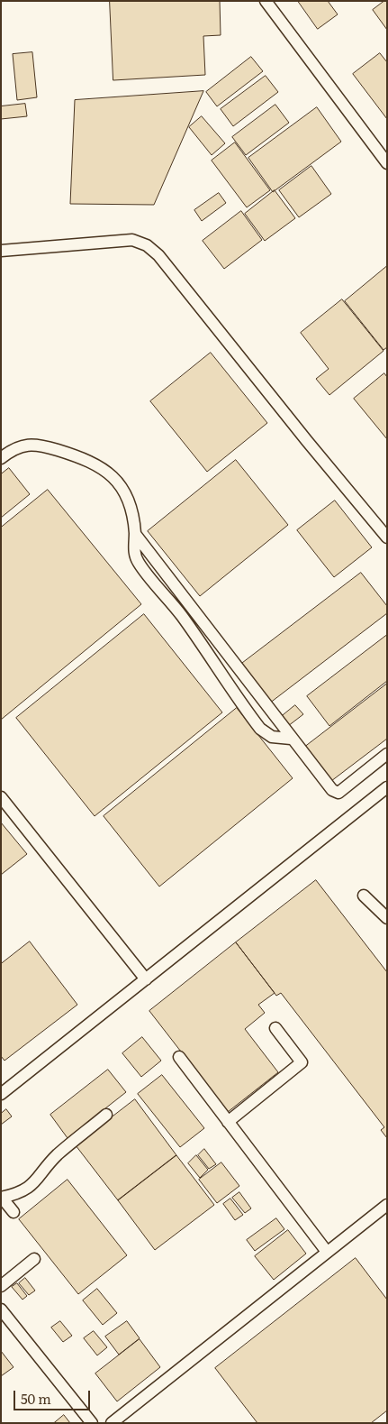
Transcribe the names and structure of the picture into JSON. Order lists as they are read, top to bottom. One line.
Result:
{"scale_bar":"50 m"}
